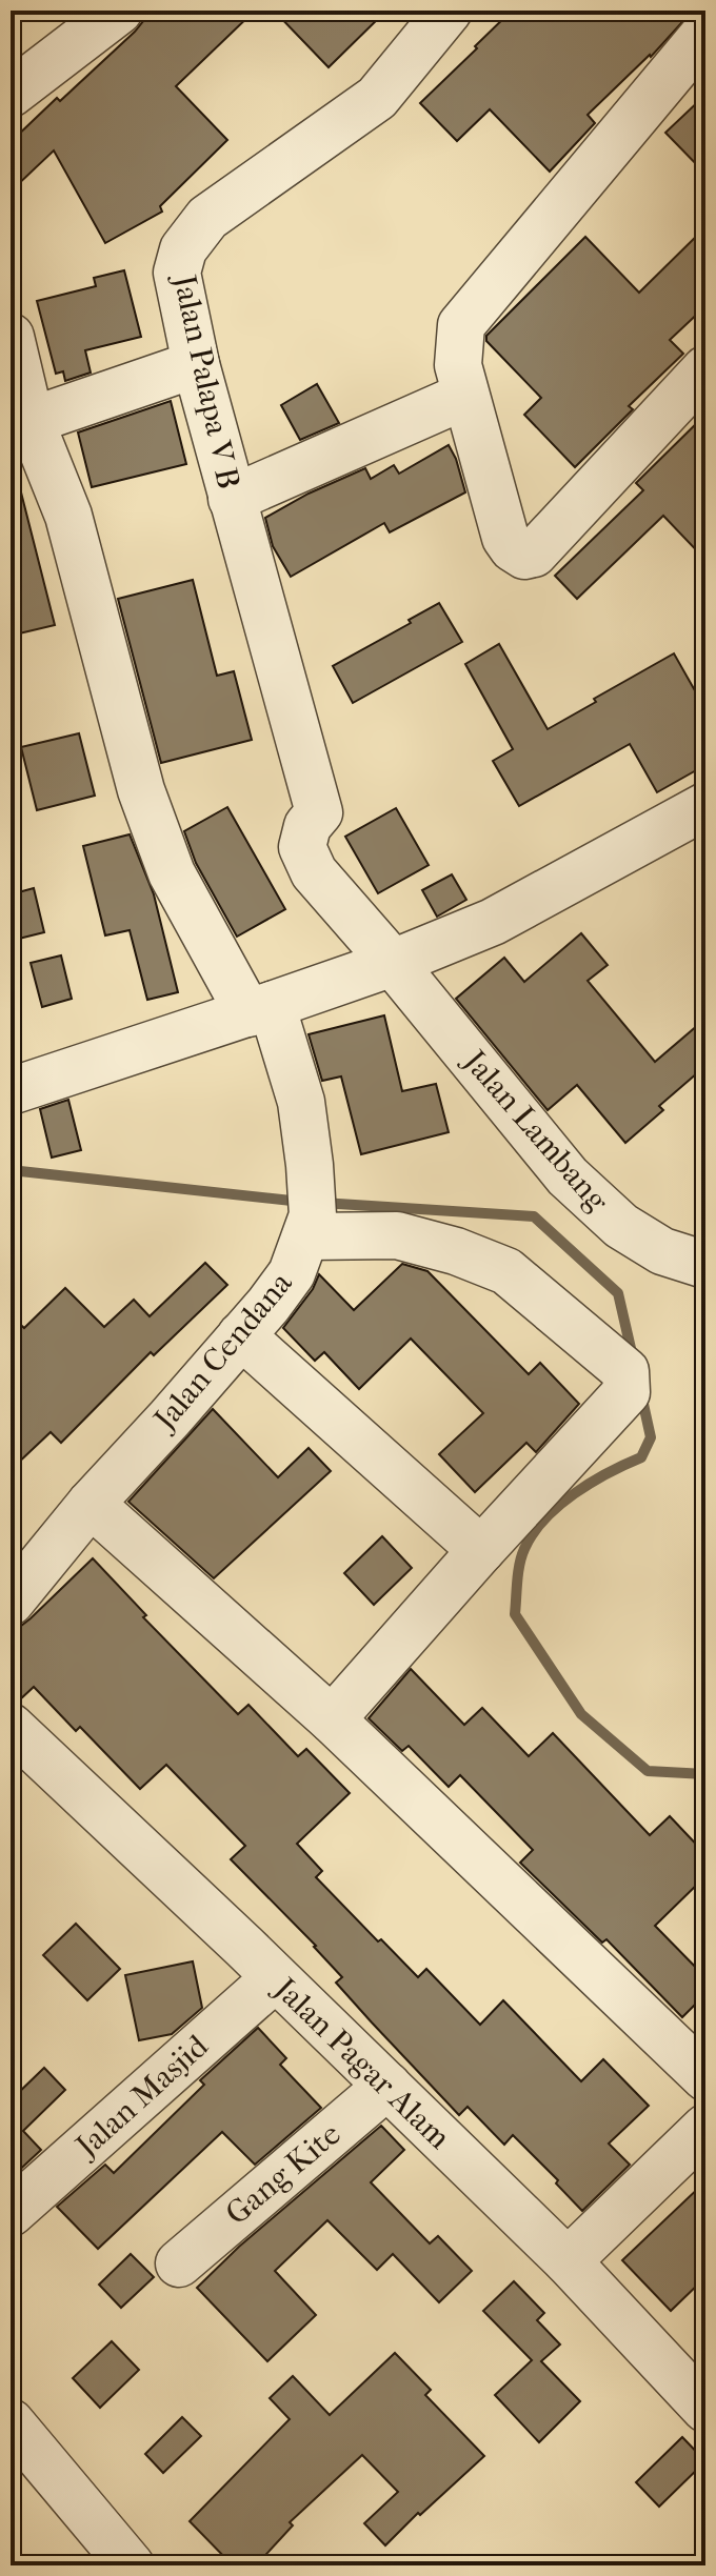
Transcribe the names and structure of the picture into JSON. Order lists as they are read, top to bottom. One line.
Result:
{"streets":{"street":["Jalan Palapa V B","Jalan Lambang","Jalan Cendana","Jalan Pagar Alam","Jalan Masjid","Gang Kite"]},"crossings":[["Jalan Palapa V B","Jalan Lambang"],["Jalan Pagar Alam","Jalan Masjid"],["Jalan Pagar Alam","Gang Kite"]]}
